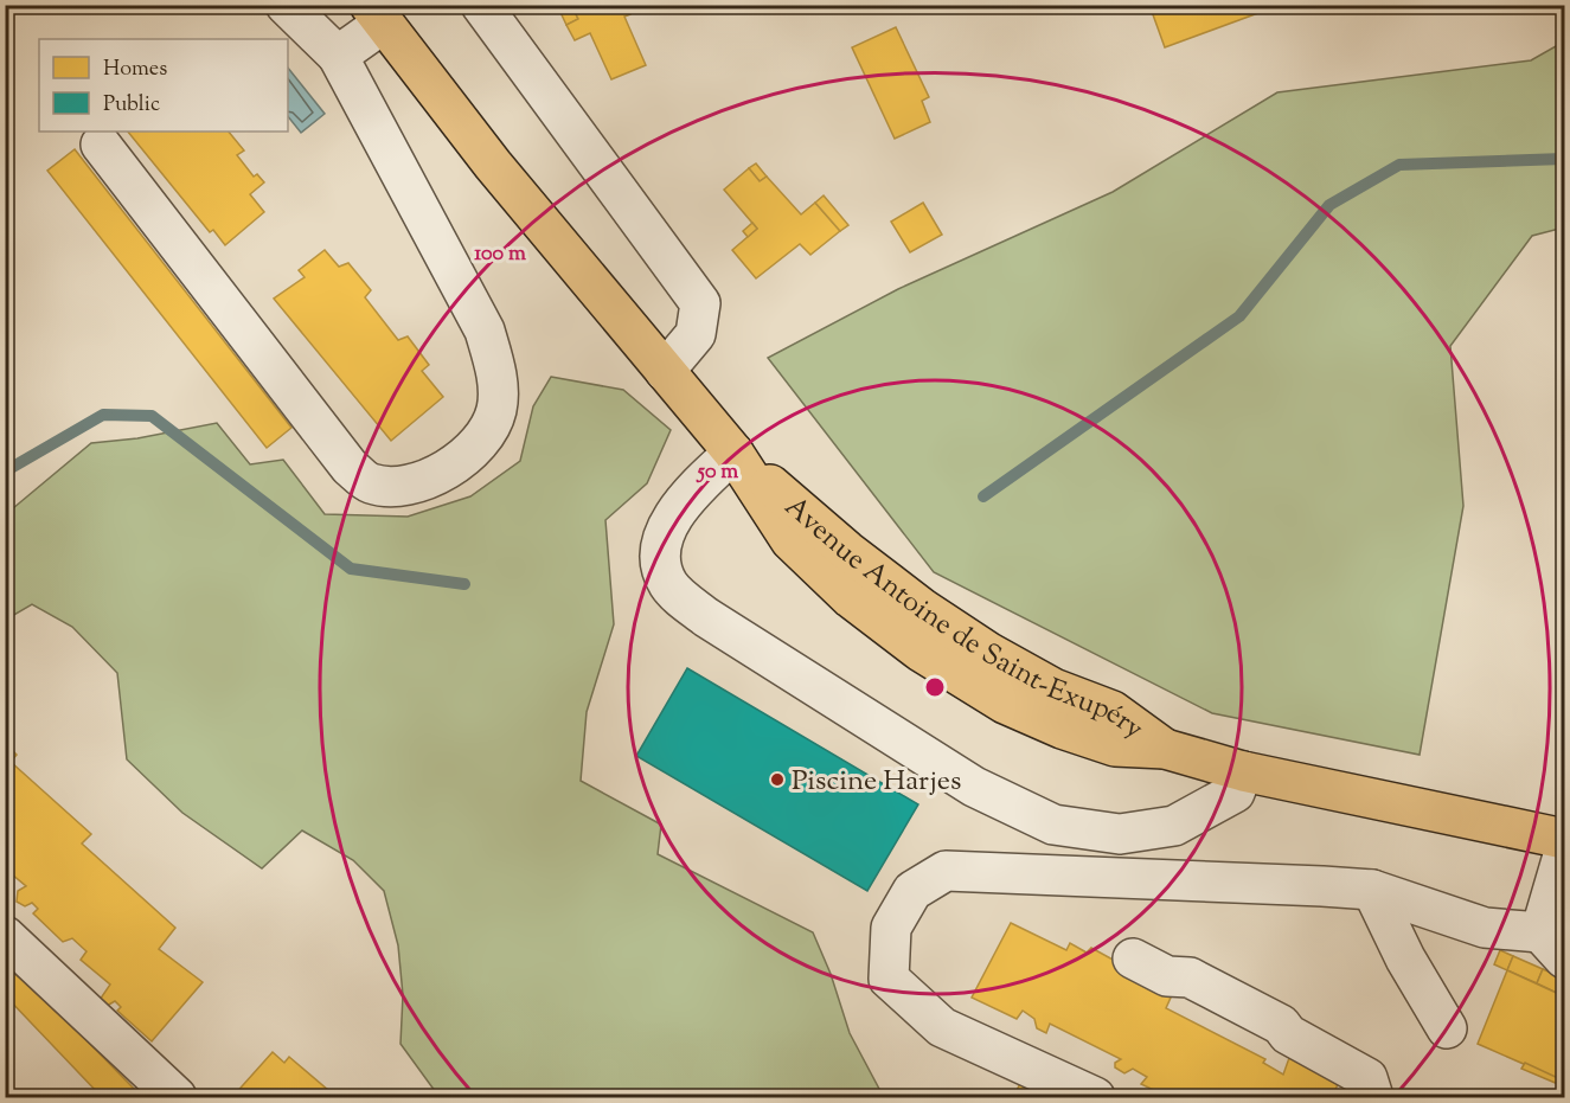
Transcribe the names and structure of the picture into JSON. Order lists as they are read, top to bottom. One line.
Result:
{"streets":{"main road":["Avenue Antoine de Saint-Exupéry"]},"places":["Piscine Harjes"],"legend":["Homes","Public"],"rings":["100 m","50 m"]}
